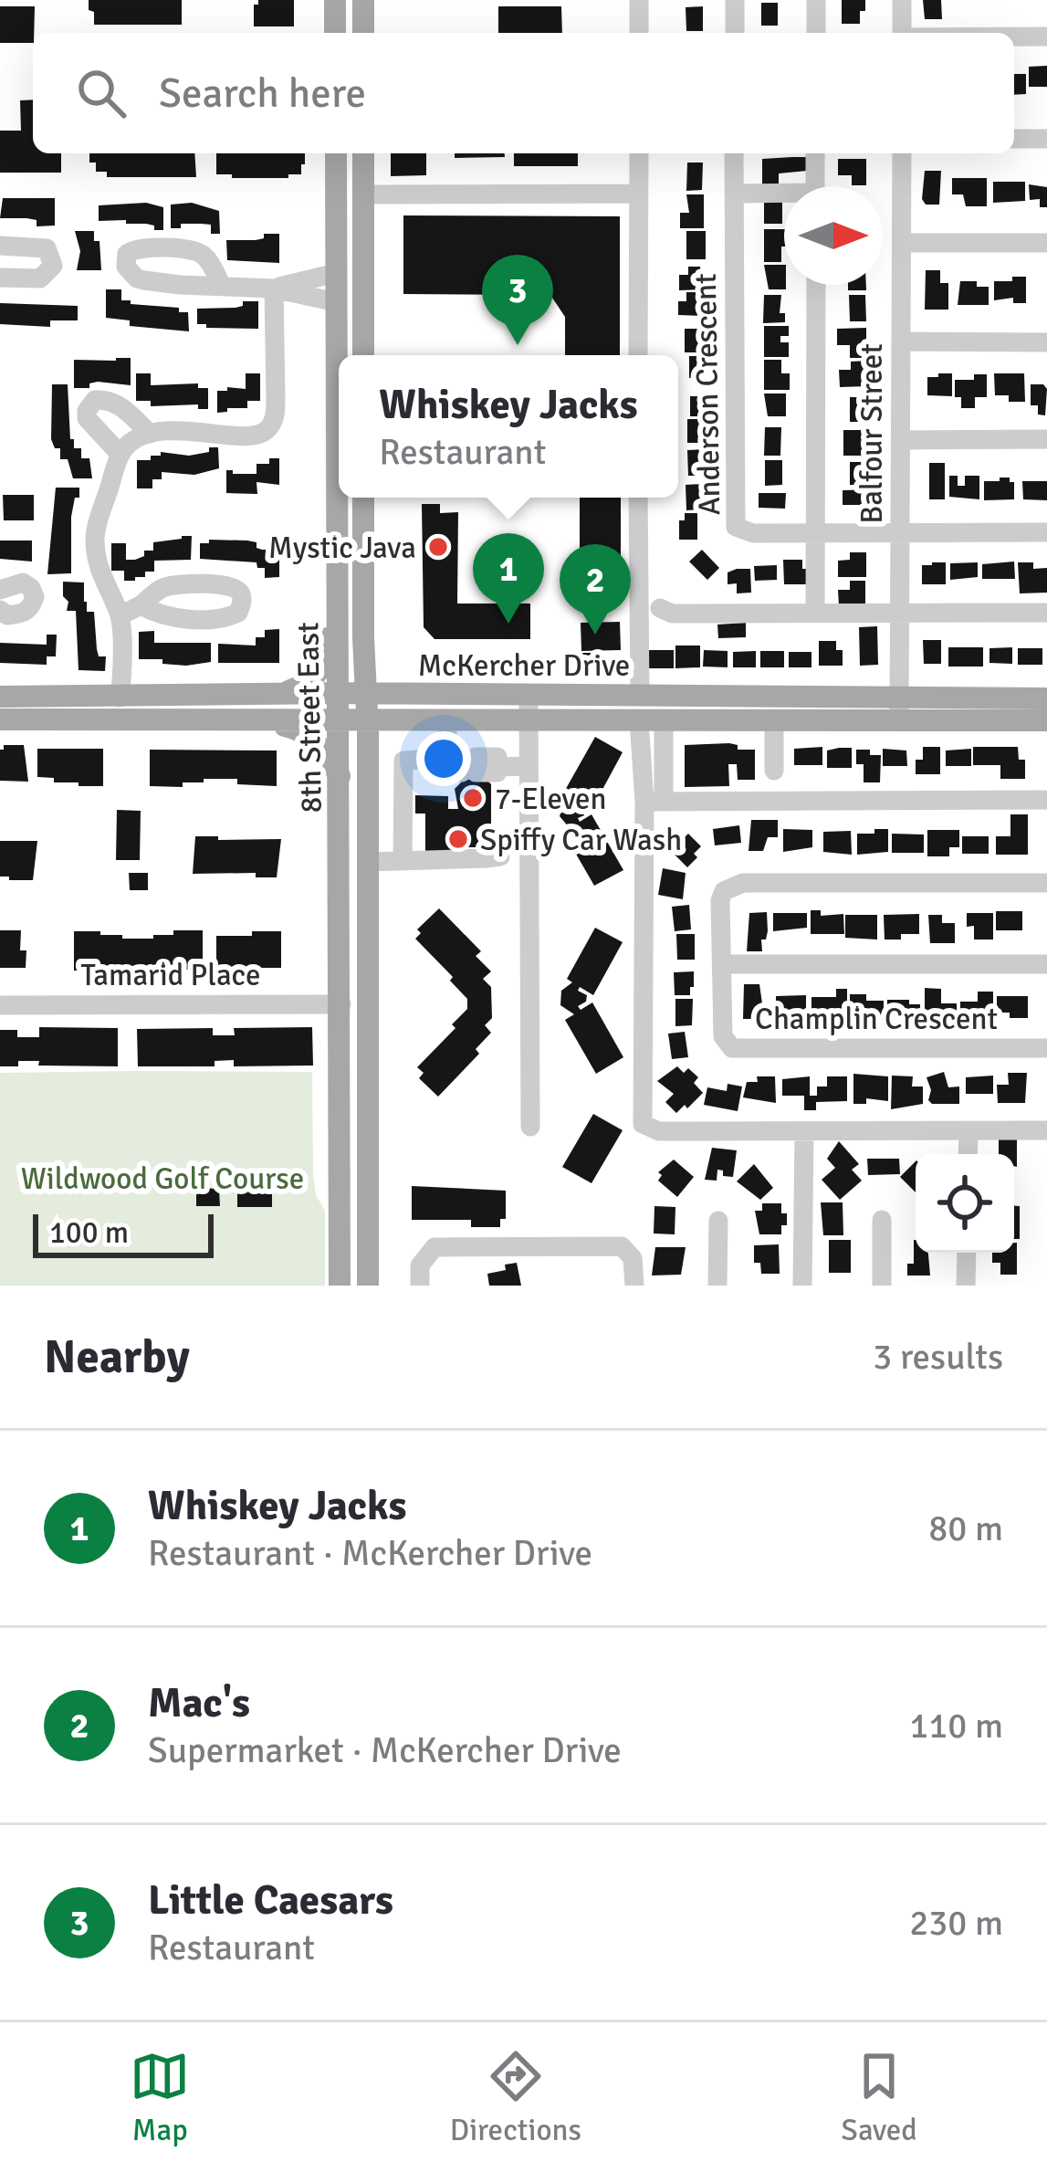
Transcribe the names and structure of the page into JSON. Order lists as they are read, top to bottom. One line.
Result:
{"streets":{"main road":["McKercher Drive","8th Street East"],"street":["Anderson Crescent","Balfour Street","Tamarid Place","Champlin Crescent"]},"crossings":[["Anderson Crescent","Balfour Street"],["Balfour Street","McKercher Drive"],["McKercher Drive","8th Street East"],["8th Street East","Tamarid Place"]],"parks":["Wildwood Golf Course"],"places":["Mystic Java","7-Eleven","Spiffy Car Wash"],"scale_bar":"100 m","north":"right","page":{"search":"Search here","pins":["3","1","2"],"popup":["Whiskey Jacks","Restaurant"],"scale":"100 m","heading":["Nearby","3 results"],"list":[{"mark":"1","name":"Whiskey Jacks","note":"Restaurant · McKercher Drive","value":"80 m"},{"mark":"2","name":"Mac's","note":"Supermarket · McKercher Drive","value":"110 m"},{"mark":"3","name":"Little Caesars","note":"Restaurant","value":"230 m"}],"nav":["Map","Directions","Saved"]}}
